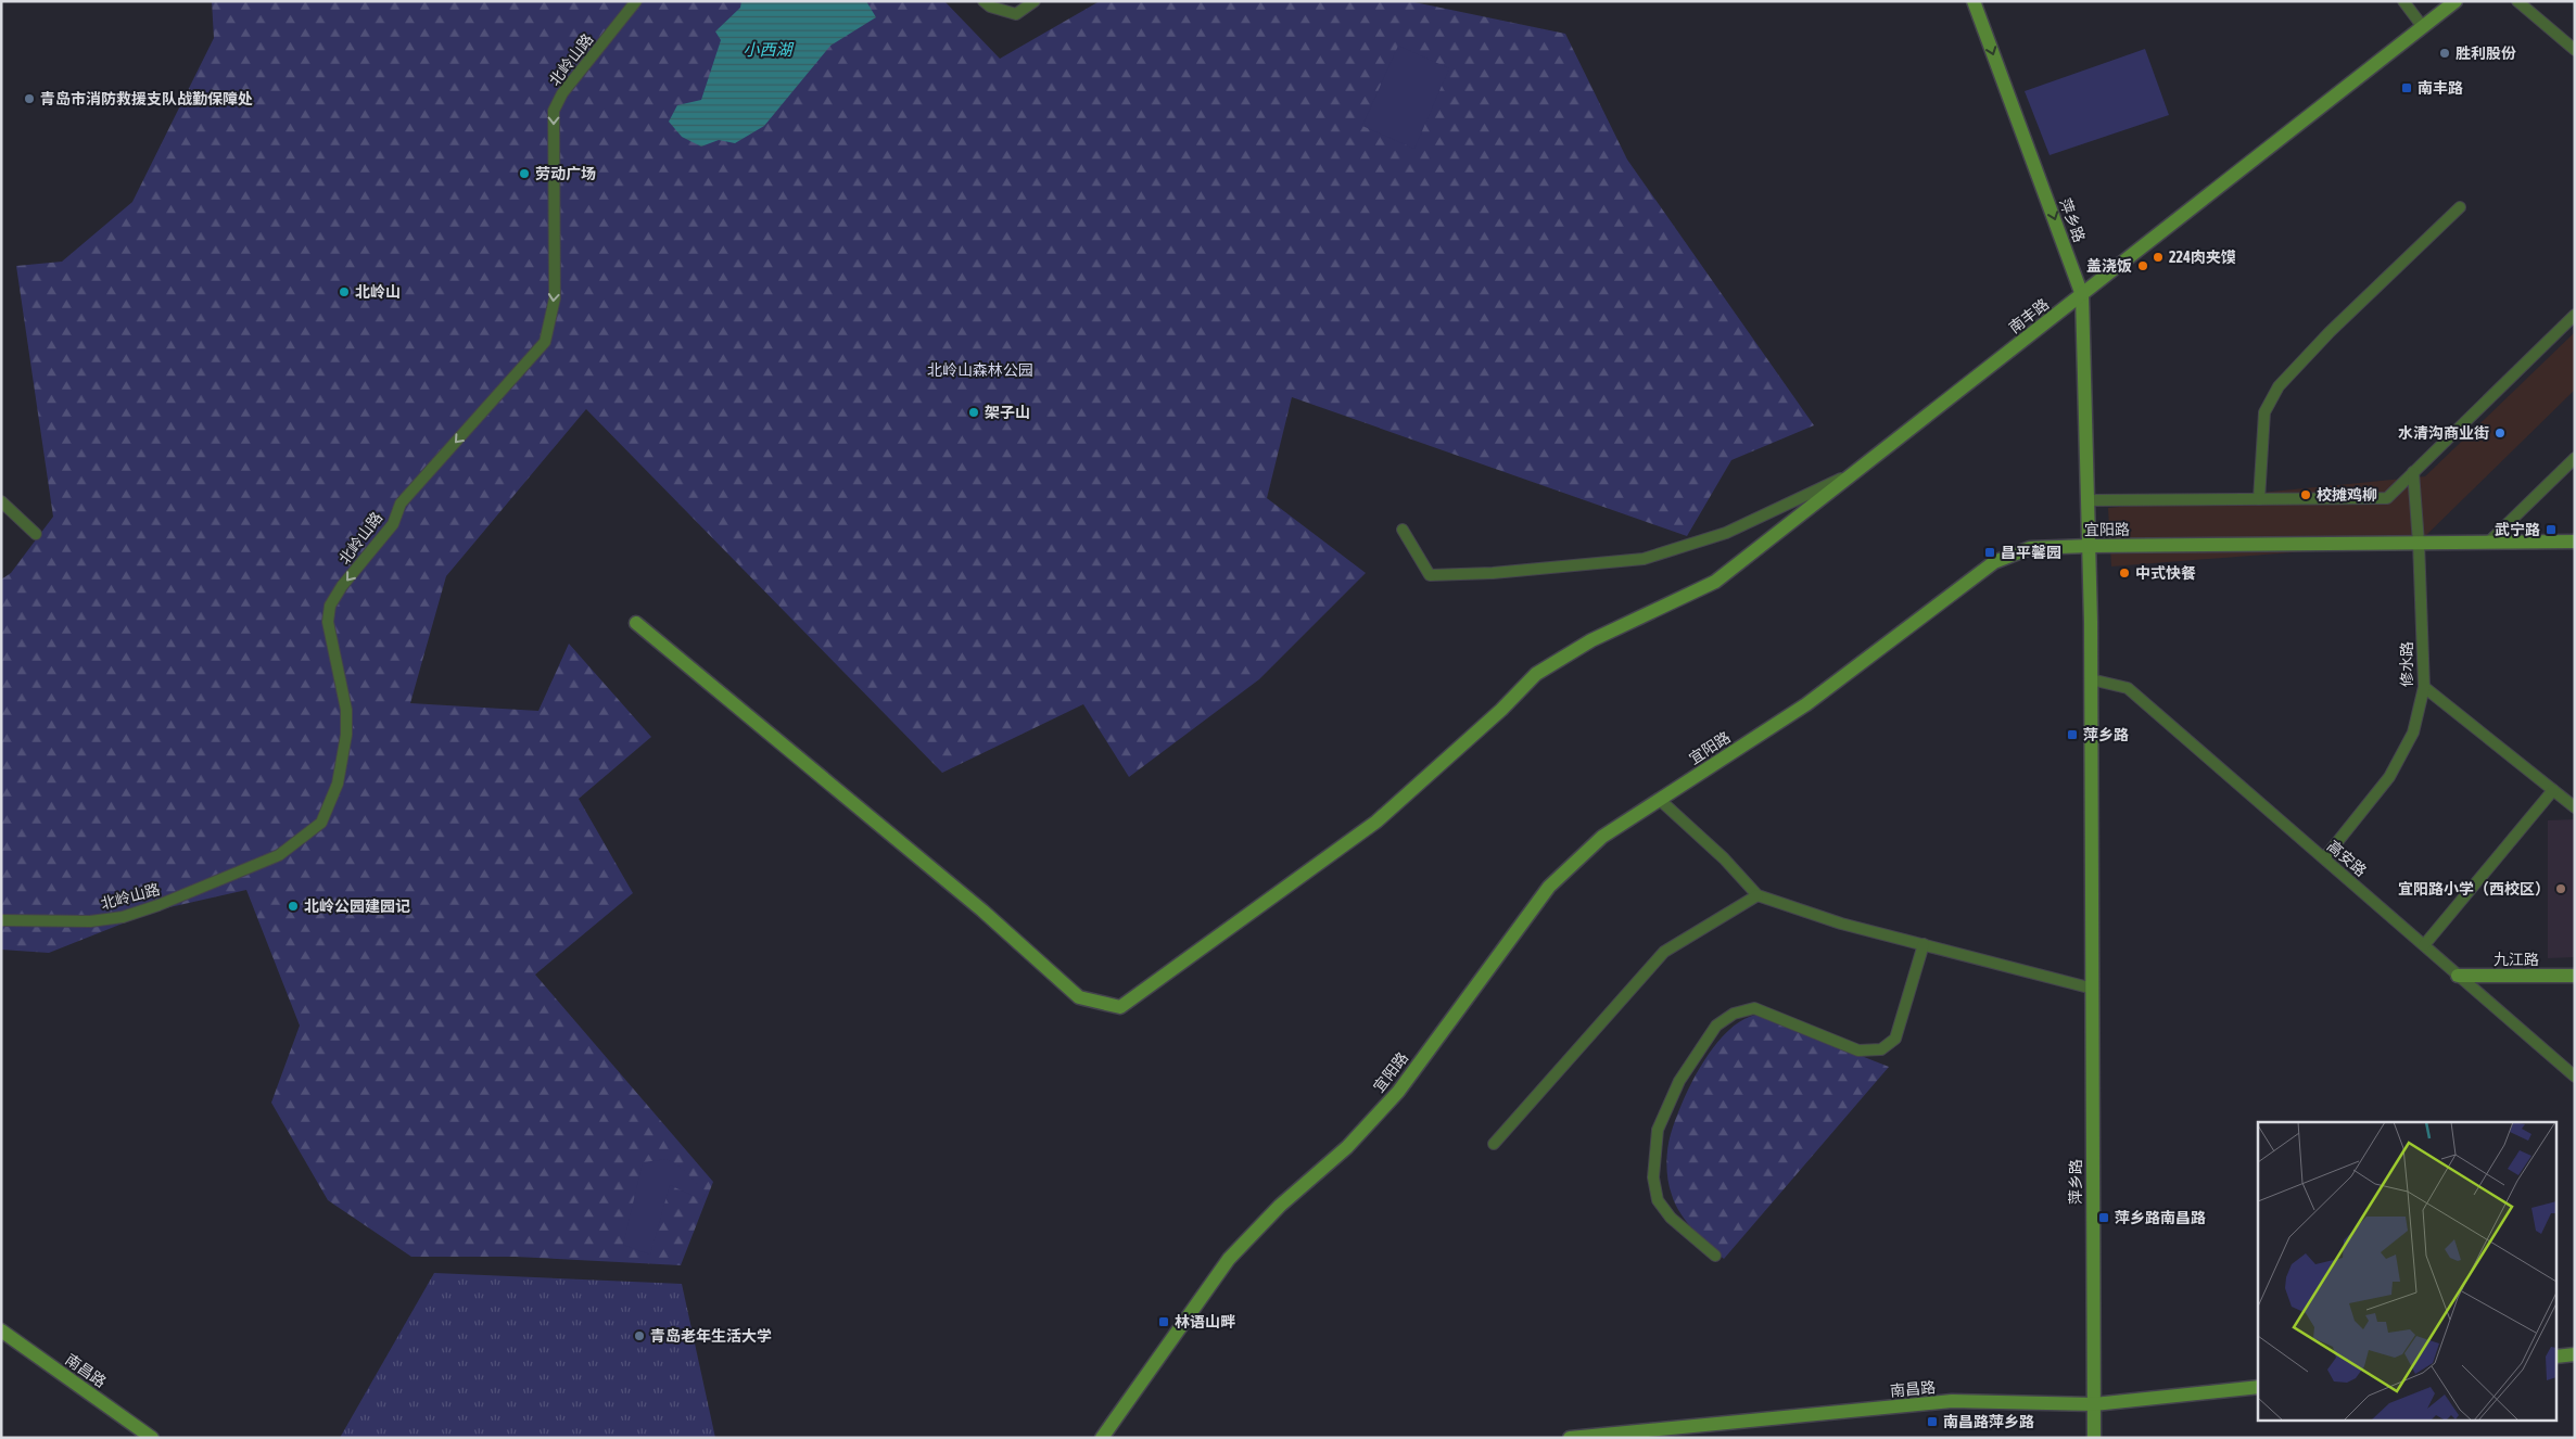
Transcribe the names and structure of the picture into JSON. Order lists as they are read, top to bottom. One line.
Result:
{"streets":{"street":["北岭山路","萍乡路","南丰路","宜阳路","修水路","高安路","九江路","南昌路"]},"crossings":[["萍乡路","南丰路"],["萍乡路","宜阳路"],["萍乡路","高安路"],["萍乡路","南昌路"],["宜阳路","修水路"],["修水路","高安路"],["高安路","九江路"]],"one_way":["北岭山路"],"water":["小西湖"],"parks":["北岭山森林公园"],"places":{"other":["胜利股份","青岛市消防救援支队战勤保障处","劳动广场","224肉夹馍","盖浇饭","北岭山","架子山","水清沟商业街","校摊鸡柳","中式快餐","宜阳路小学（西校区）","北岭公园建园记","青岛老年生活大学"],"transit":["南丰路","武宁路","昌平馨园","萍乡路","萍乡路南昌路","林语山畔","南昌路萍乡路"]}}
